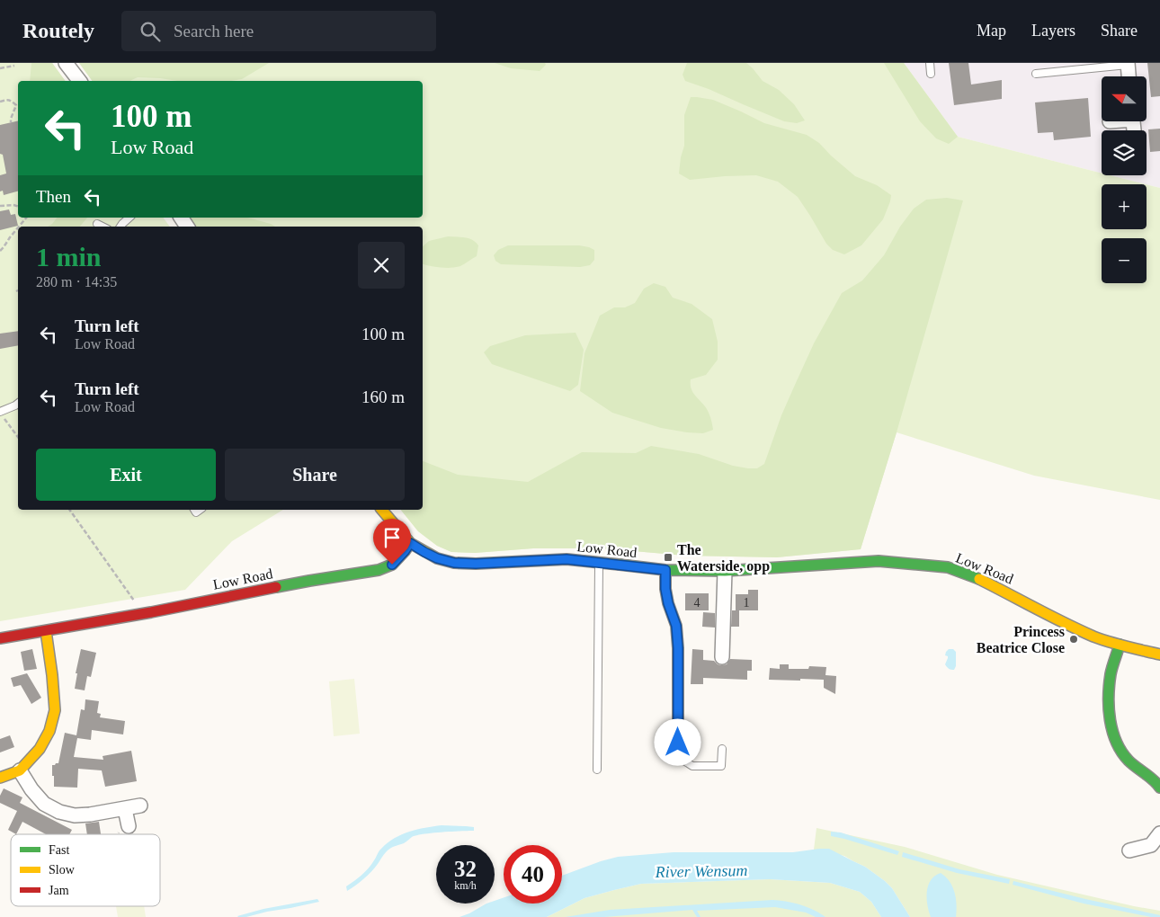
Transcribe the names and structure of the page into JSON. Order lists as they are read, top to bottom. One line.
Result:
{"streets":{"street":["Low Road"]},"water":["River Wensum"],"places":{"transit":["The Waterside, opp"],"other":["Princess Beatrice Close"]},"house_numbers":["4","1"],"legend":["Fast","Slow","Jam"],"north":"left","page":{"header":"Routely","search":"Search here","nav":["Map","Layers","Share"],"map_buttons":["+","−"],"turn":["100 m","Low Road"],"then":"Then","heading":["1 min","280 m · 14:35"],"list":[{"name":"Turn left","note":"Low Road","value":"100 m"},{"name":"Turn left","note":"Low Road","value":"160 m"}],"buttons":["Exit","Share"],"speed":"32 km/h","limit":"40"}}
